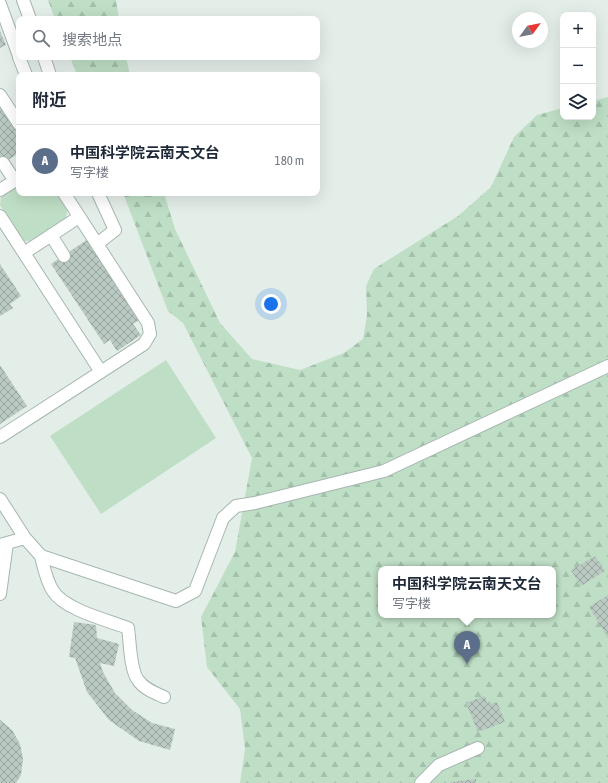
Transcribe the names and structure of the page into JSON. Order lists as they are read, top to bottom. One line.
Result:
{"north":"top right","page":{"map_buttons":["+","−"],"search":"搜索地点","heading":"附近","list":[{"mark":"A","name":"中国科学院云南天文台","note":"写字楼","value":"180 m"}],"popup":["中国科学院云南天文台","写字楼"],"pins":"A"}}
